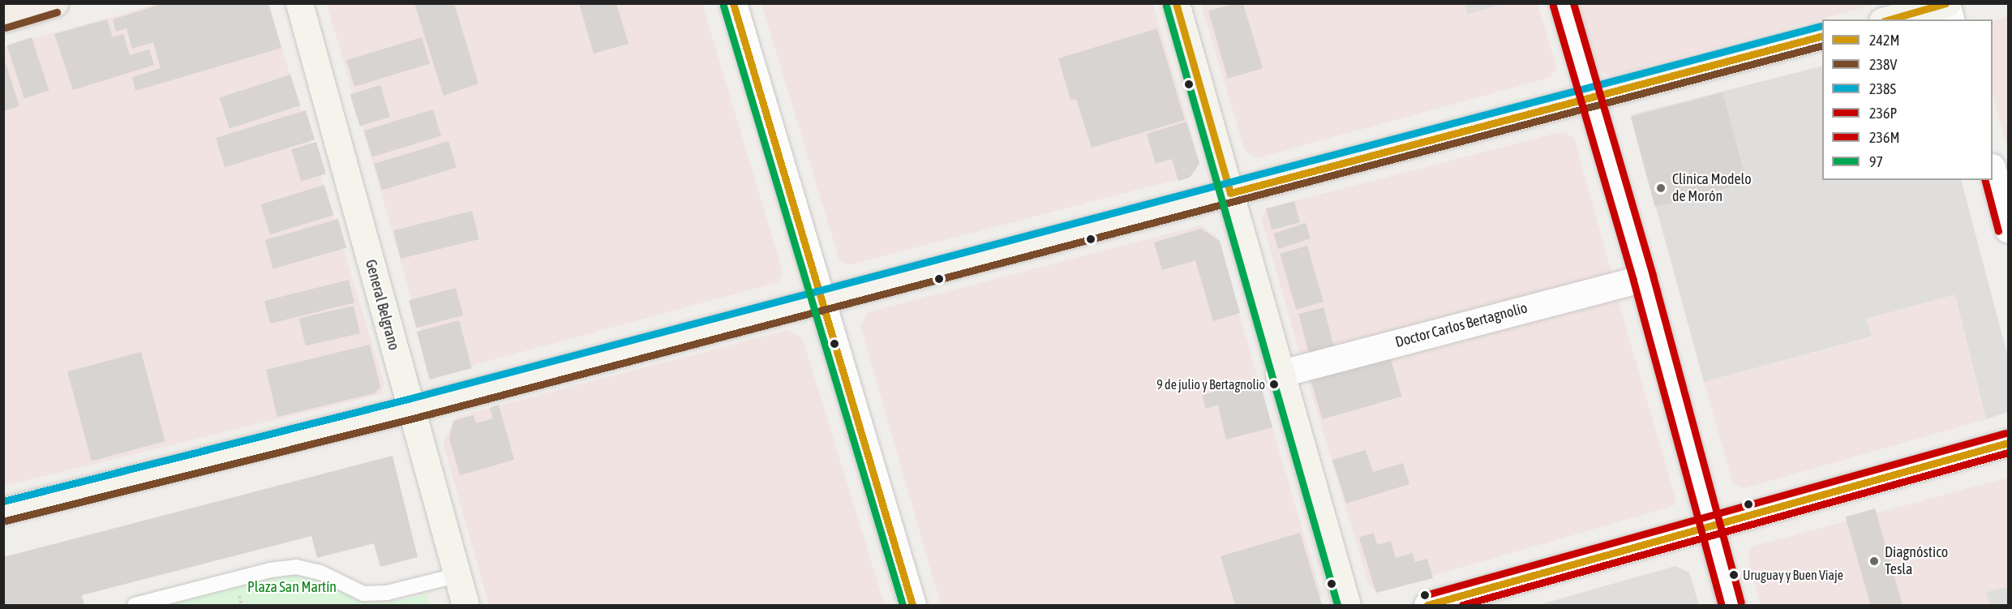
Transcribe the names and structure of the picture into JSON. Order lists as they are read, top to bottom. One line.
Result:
{"streets":{"street":["General Belgrano","Doctor Carlos Bertagnolio"]},"parks":["Plaza San Martín"],"places":["Clínica Modelo de Morón","9 de julio y Bertagnolio","Diagnóstico Tesla","Uruguay y Buen Viaje"],"lines":["transit line 242M","transit line 236M","transit line 236P","transit line 97","transit line 238V","transit line 238S"],"legend":["242M","238V","238S","236P","236M","97"]}
